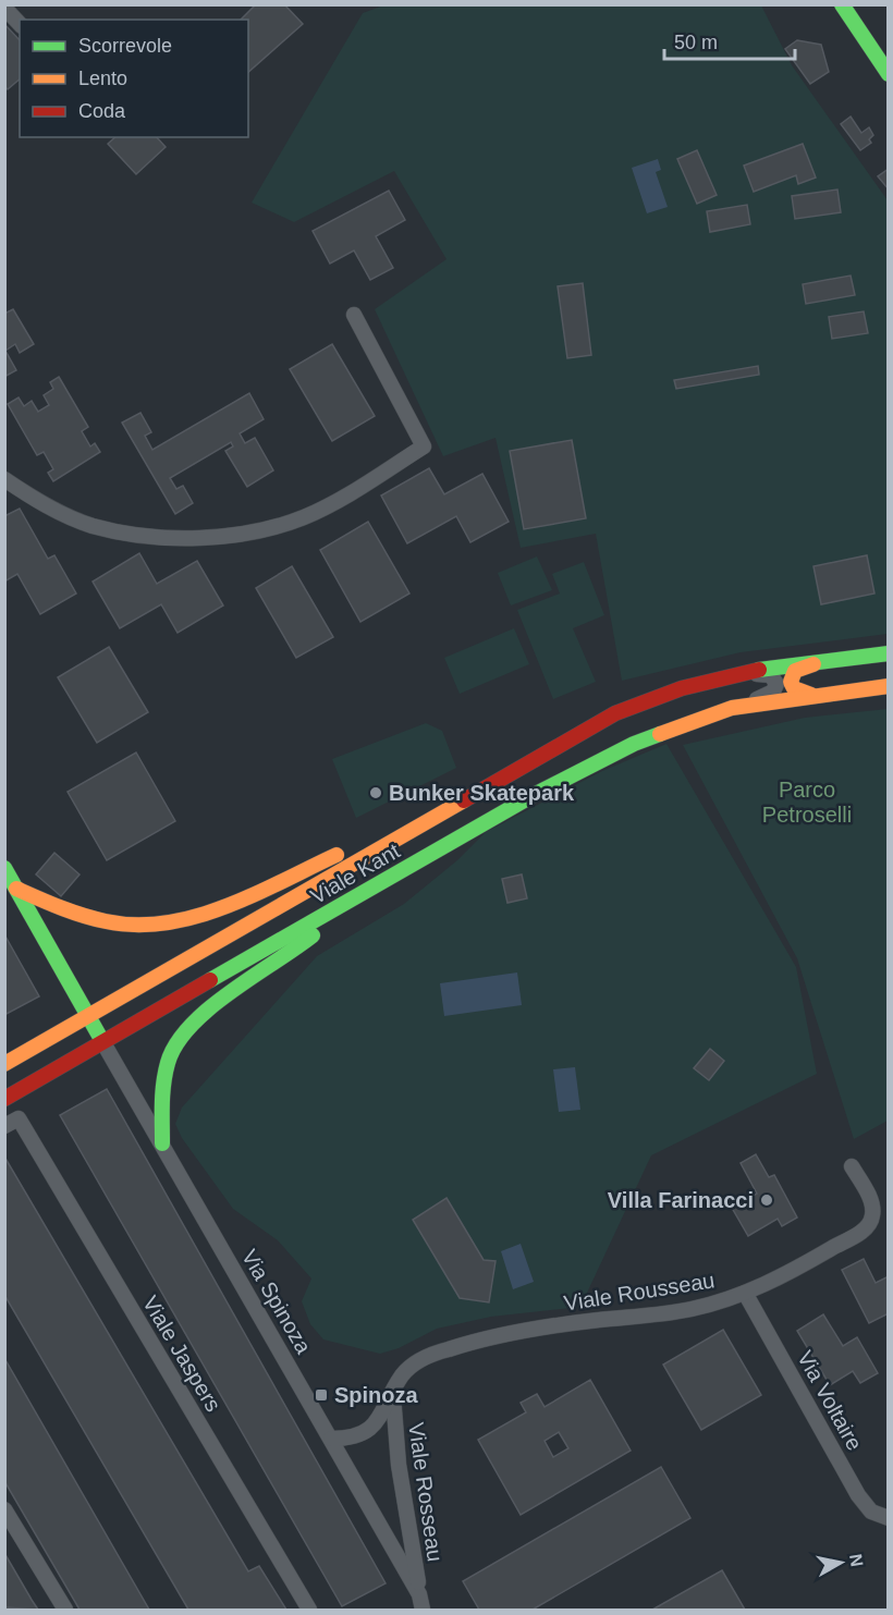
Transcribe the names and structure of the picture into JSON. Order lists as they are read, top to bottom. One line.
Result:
{"streets":{"main road":["Viale Kant","Via Spinoza"],"street":["Viale Rousseau","Viale Jaspers","Via Voltaire","Viale Rosseau"]},"crossings":[["Viale Kant","Via Spinoza"],["Viale Rousseau","Via Spinoza"],["Viale Rousseau","Via Voltaire"],["Viale Rousseau","Viale Rosseau"],["Via Spinoza","Viale Rosseau"]],"parks":["Parco Petroselli"],"places":{"other":["Bunker Skatepark","Villa Farinacci"],"transit":["Spinoza"]},"legend":["Scorrevole","Lento","Coda"],"scale_bar":"50 m","north":"right"}
